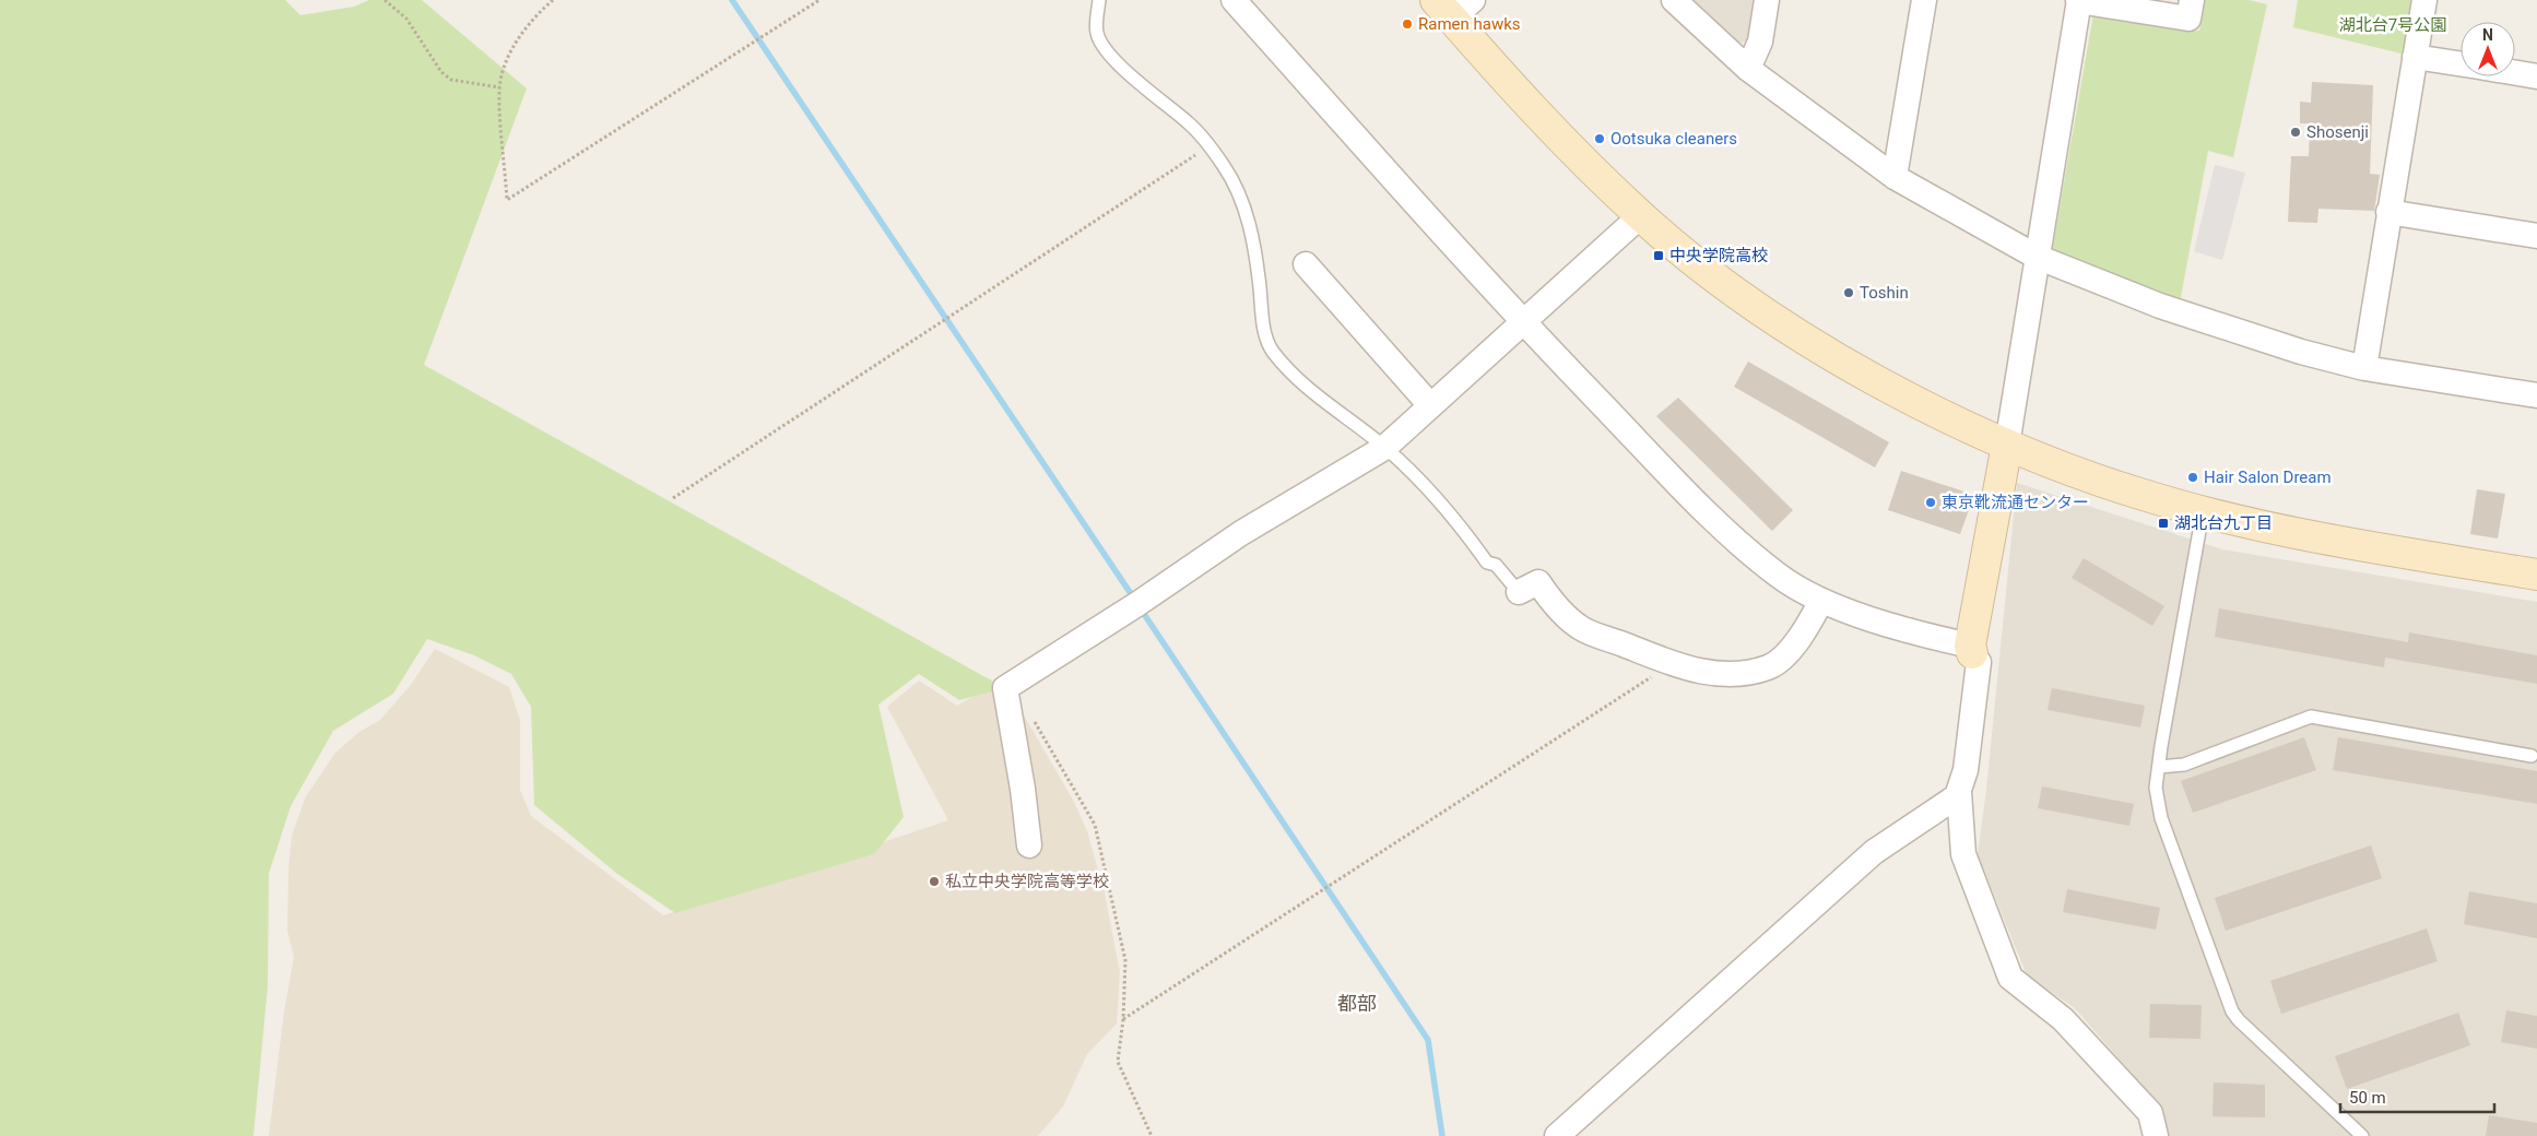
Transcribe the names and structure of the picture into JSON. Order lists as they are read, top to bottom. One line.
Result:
{"districts":["都部"],"parks":["湖北台7号公園"],"places":{"other":["Ramen hawks","Shosenji","Ootsuka cleaners","Toshin","Hair Salon Dream","東京靴流通センター","私立中央学院高等学校"],"transit":["中央学院高校","湖北台九丁目"]},"scale_bar":"50 m","north":"top"}
